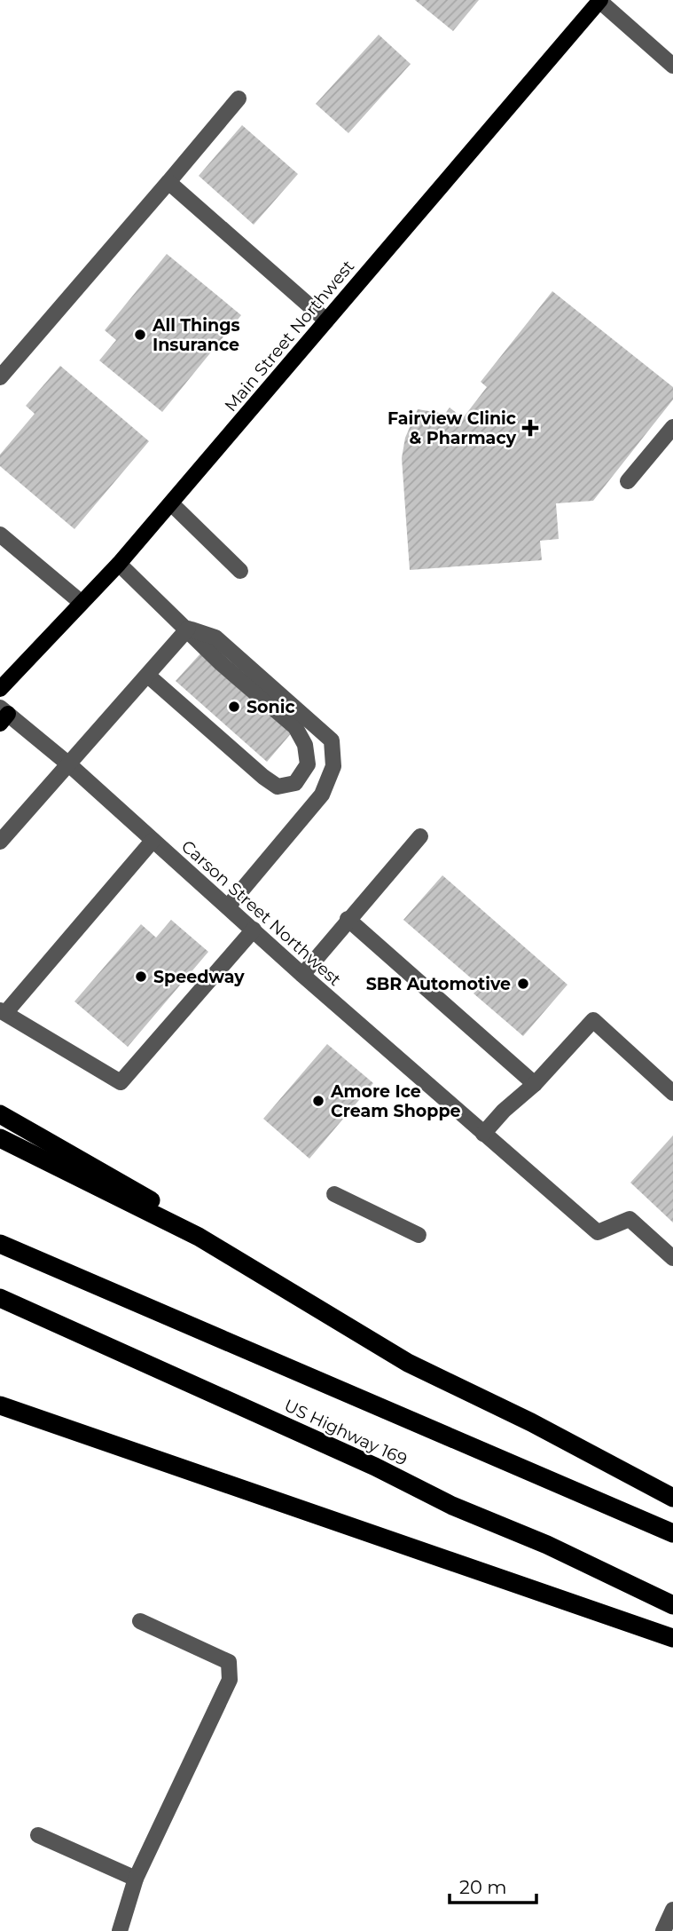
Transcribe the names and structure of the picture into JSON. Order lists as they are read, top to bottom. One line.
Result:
{"streets":{"highway":["US Highway 169"],"main road":["Main Street Northwest"],"street":["Carson Street Northwest"]},"places":{"other":["All Things Insurance","Sonic","Speedway","SBR Automotive","Amore Ice Cream Shoppe"],"health":["Fairview Clinic & Pharmacy"]},"scale_bar":"20 m"}
